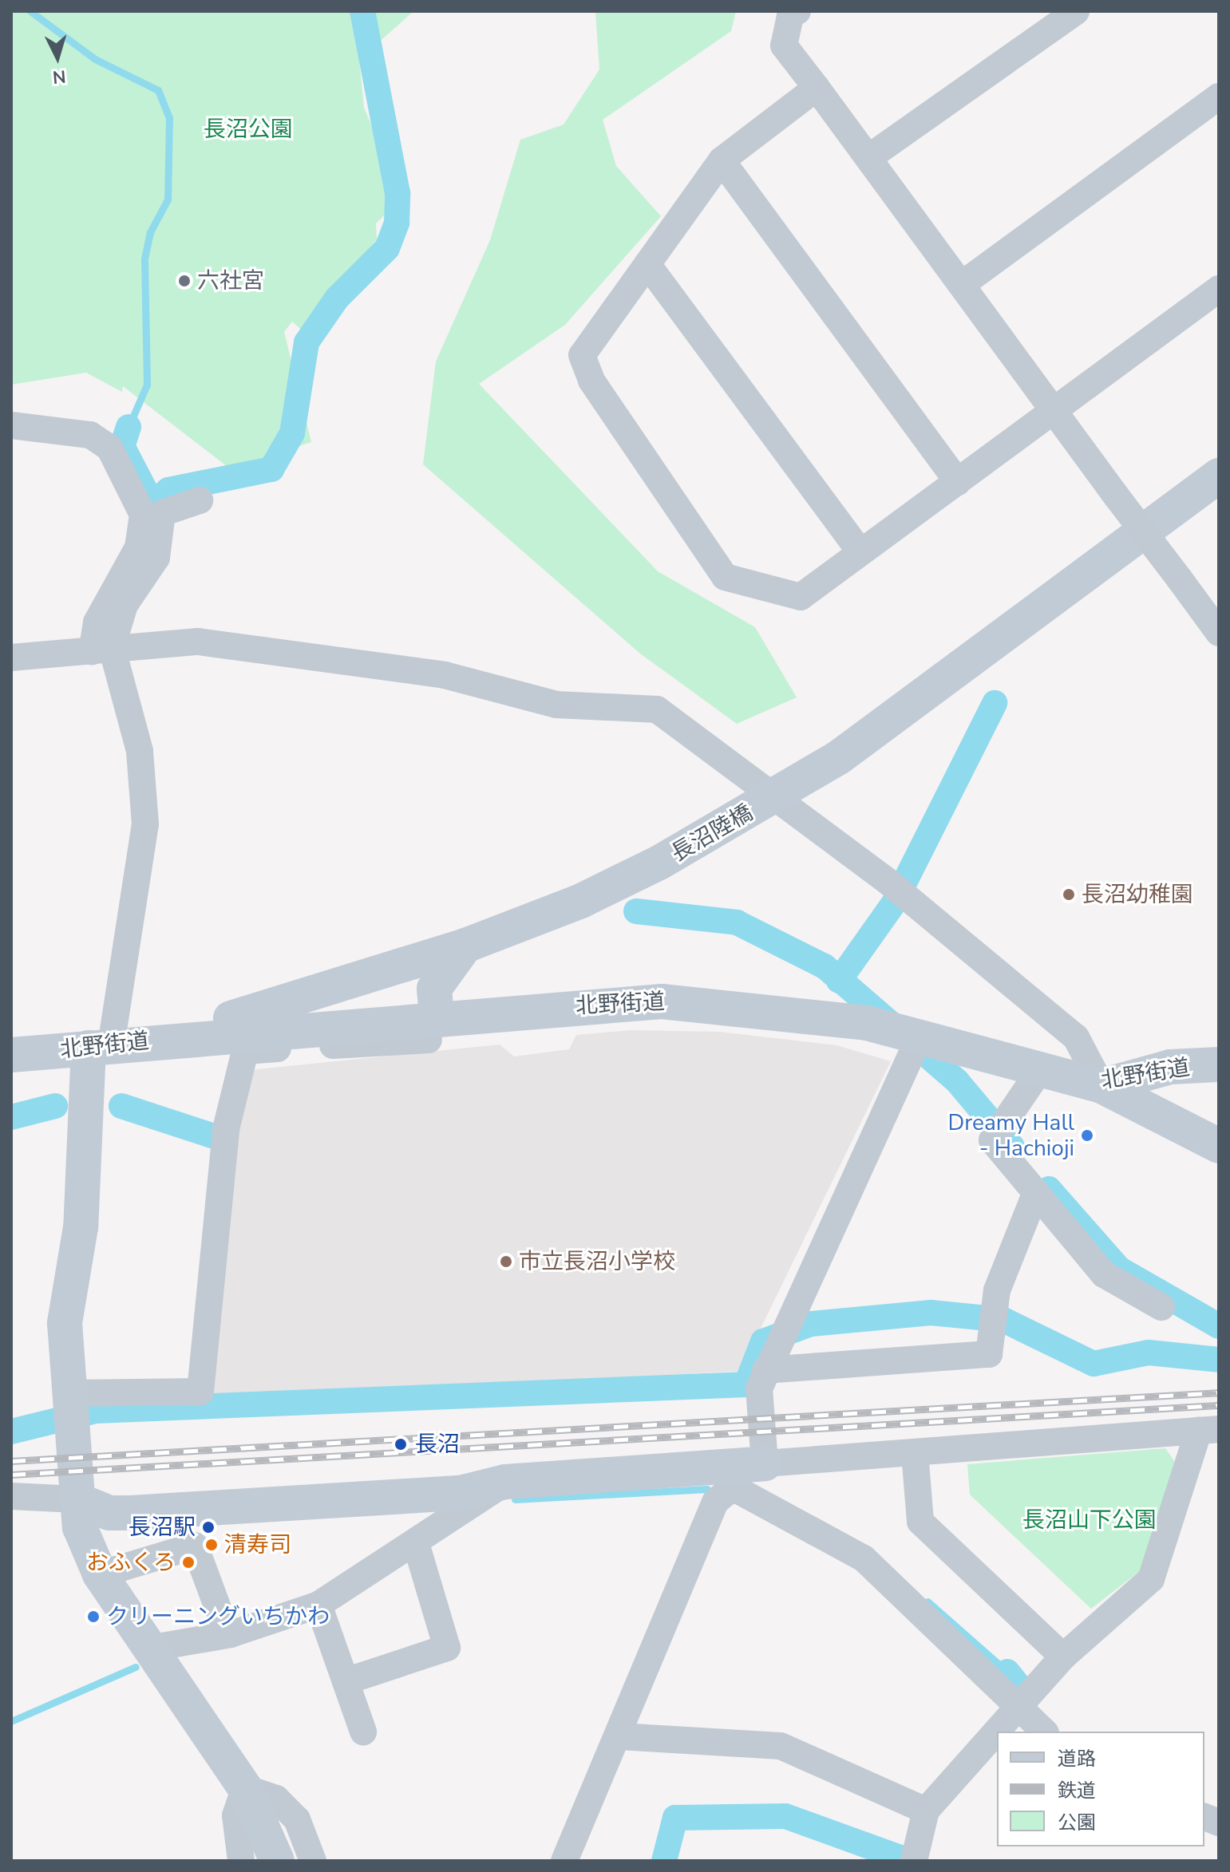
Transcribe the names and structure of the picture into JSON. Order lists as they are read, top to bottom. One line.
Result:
{"streets":{"street":["長沼陸橋","北野街道"]},"crossings":[["長沼陸橋","北野街道"]],"parks":["長沼公園","長沼山下公園"],"places":["六社宮","長沼幼稚園","Dreamy Hall - Hachioji","市立長沼小学校","長沼","長沼駅","清寿司","おふくろ","クリーニングいちかわ"],"legend":["道路","鉄道","公園"],"north":"bottom"}
